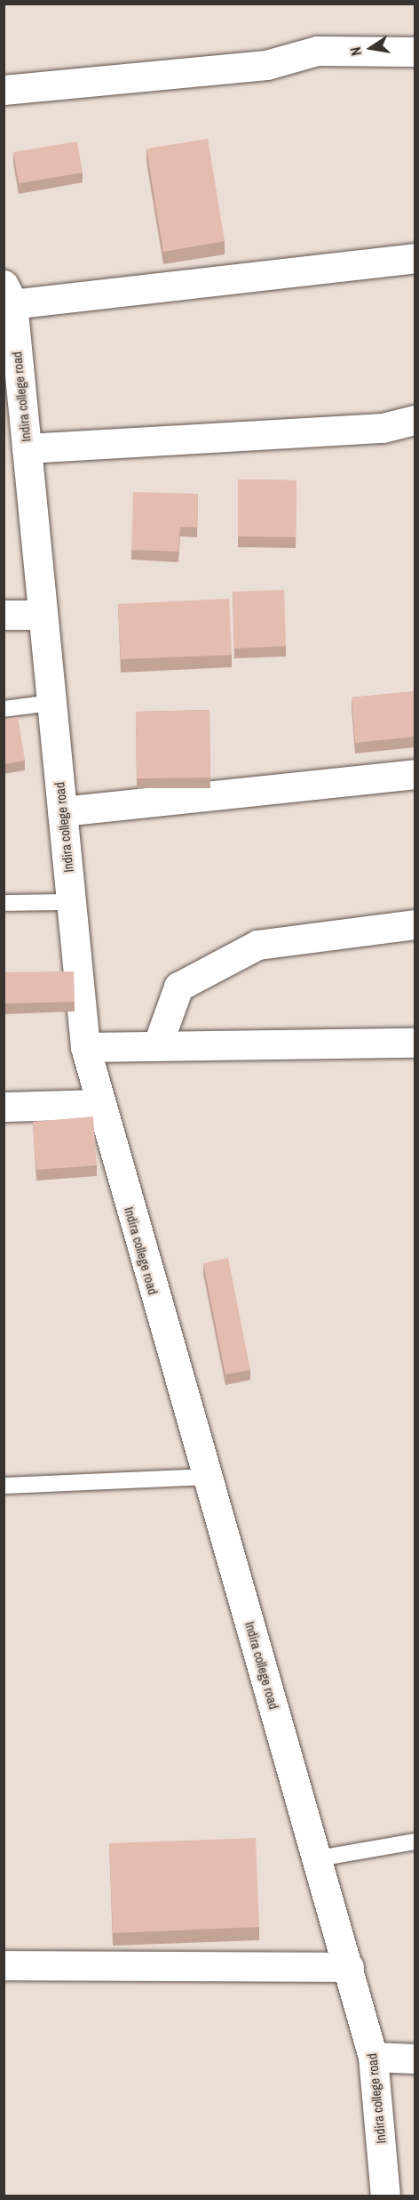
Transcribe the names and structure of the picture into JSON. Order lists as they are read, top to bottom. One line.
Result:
{"streets":{"street":["Indira college road"]},"north":"left"}
